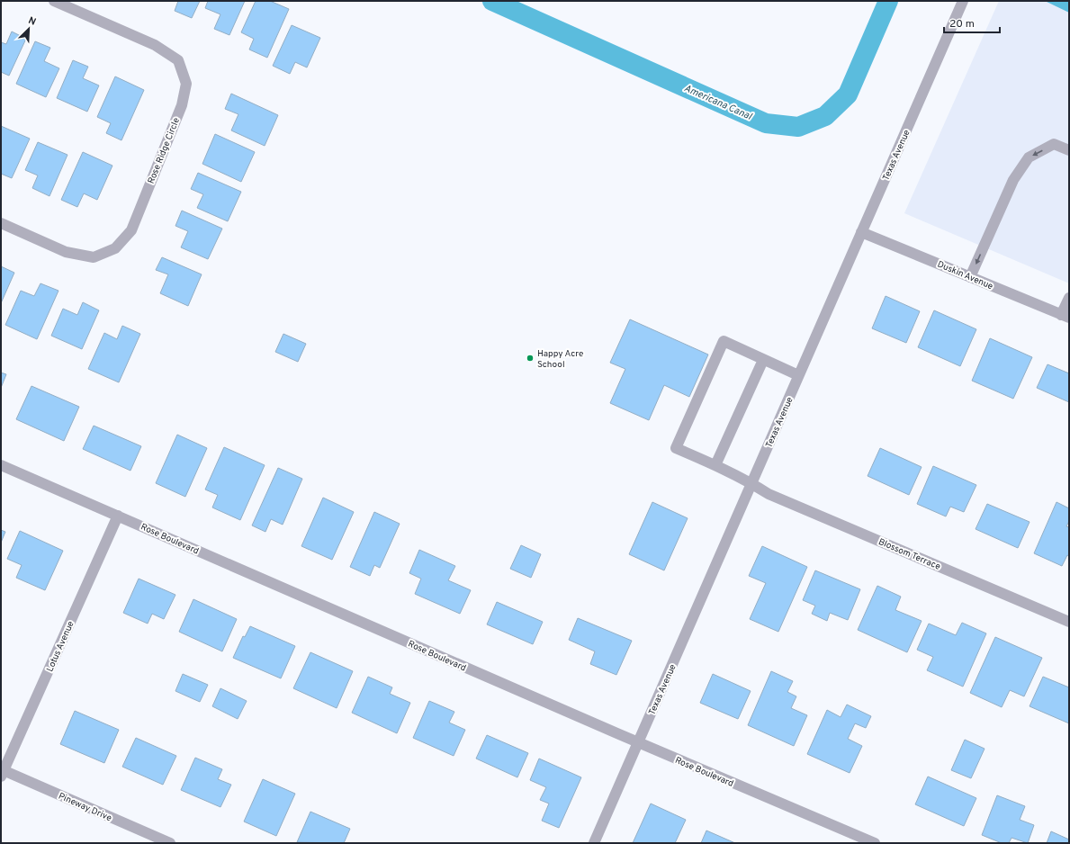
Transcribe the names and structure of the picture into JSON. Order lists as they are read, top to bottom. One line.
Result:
{"streets":{"street":["Rose Ridge Circle","Texas Avenue","Duskin Avenue","Rose Boulevard","Blossom Terrace","Lotus Avenue","Pineway Drive"]},"crossings":[["Texas Avenue","Duskin Avenue"],["Texas Avenue","Rose Boulevard"],["Texas Avenue","Blossom Terrace"],["Rose Boulevard","Lotus Avenue"],["Lotus Avenue","Pineway Drive"]],"water":["Americana Canal"],"places":["Happy Acre School"],"scale_bar":"20 m","north":"top right"}
